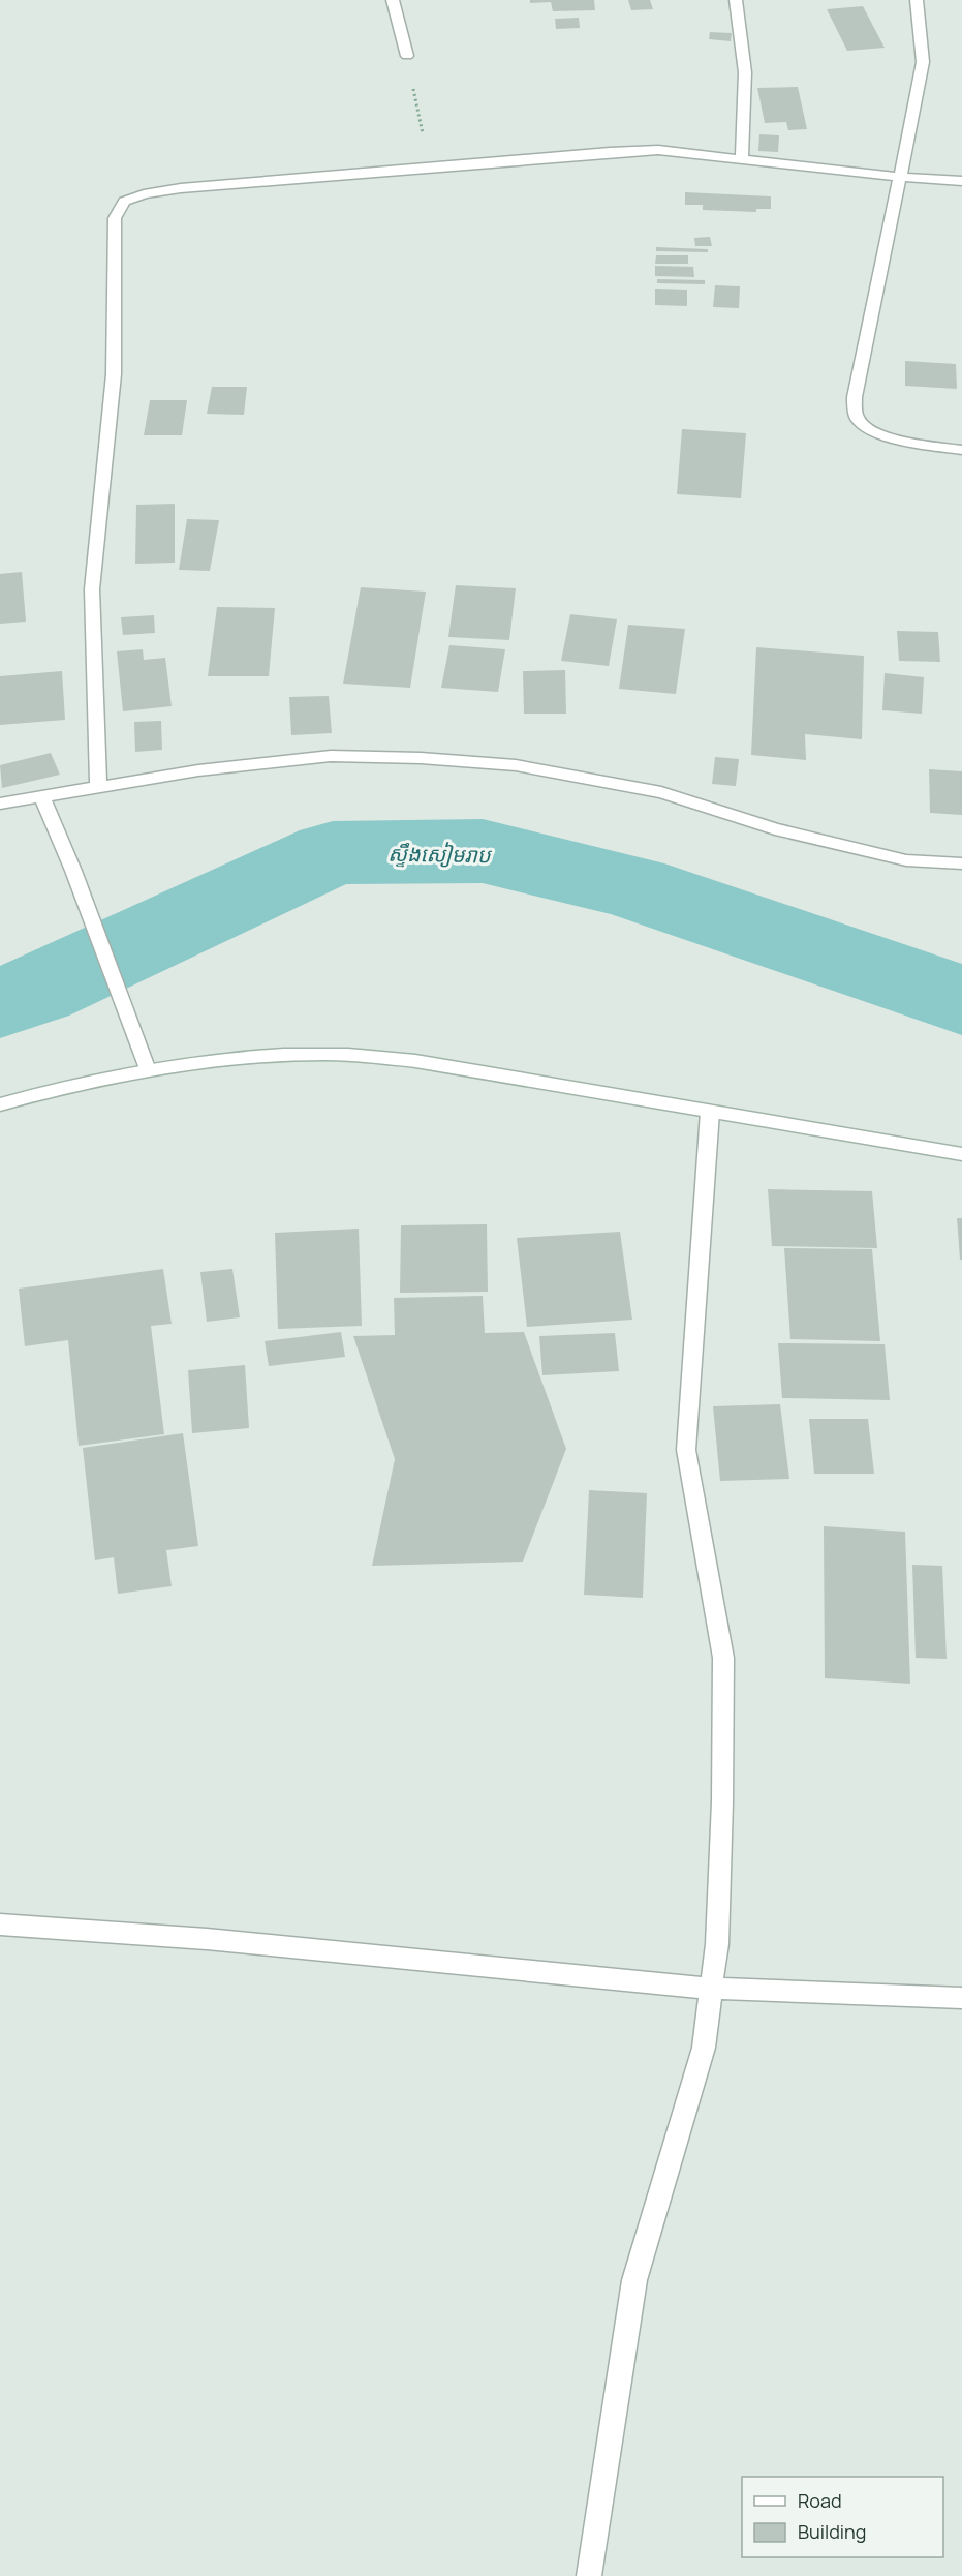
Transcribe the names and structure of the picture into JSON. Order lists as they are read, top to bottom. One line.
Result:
{"water":["ស្ទឹងសៀមរាប"],"legend":["Road","Building"]}
